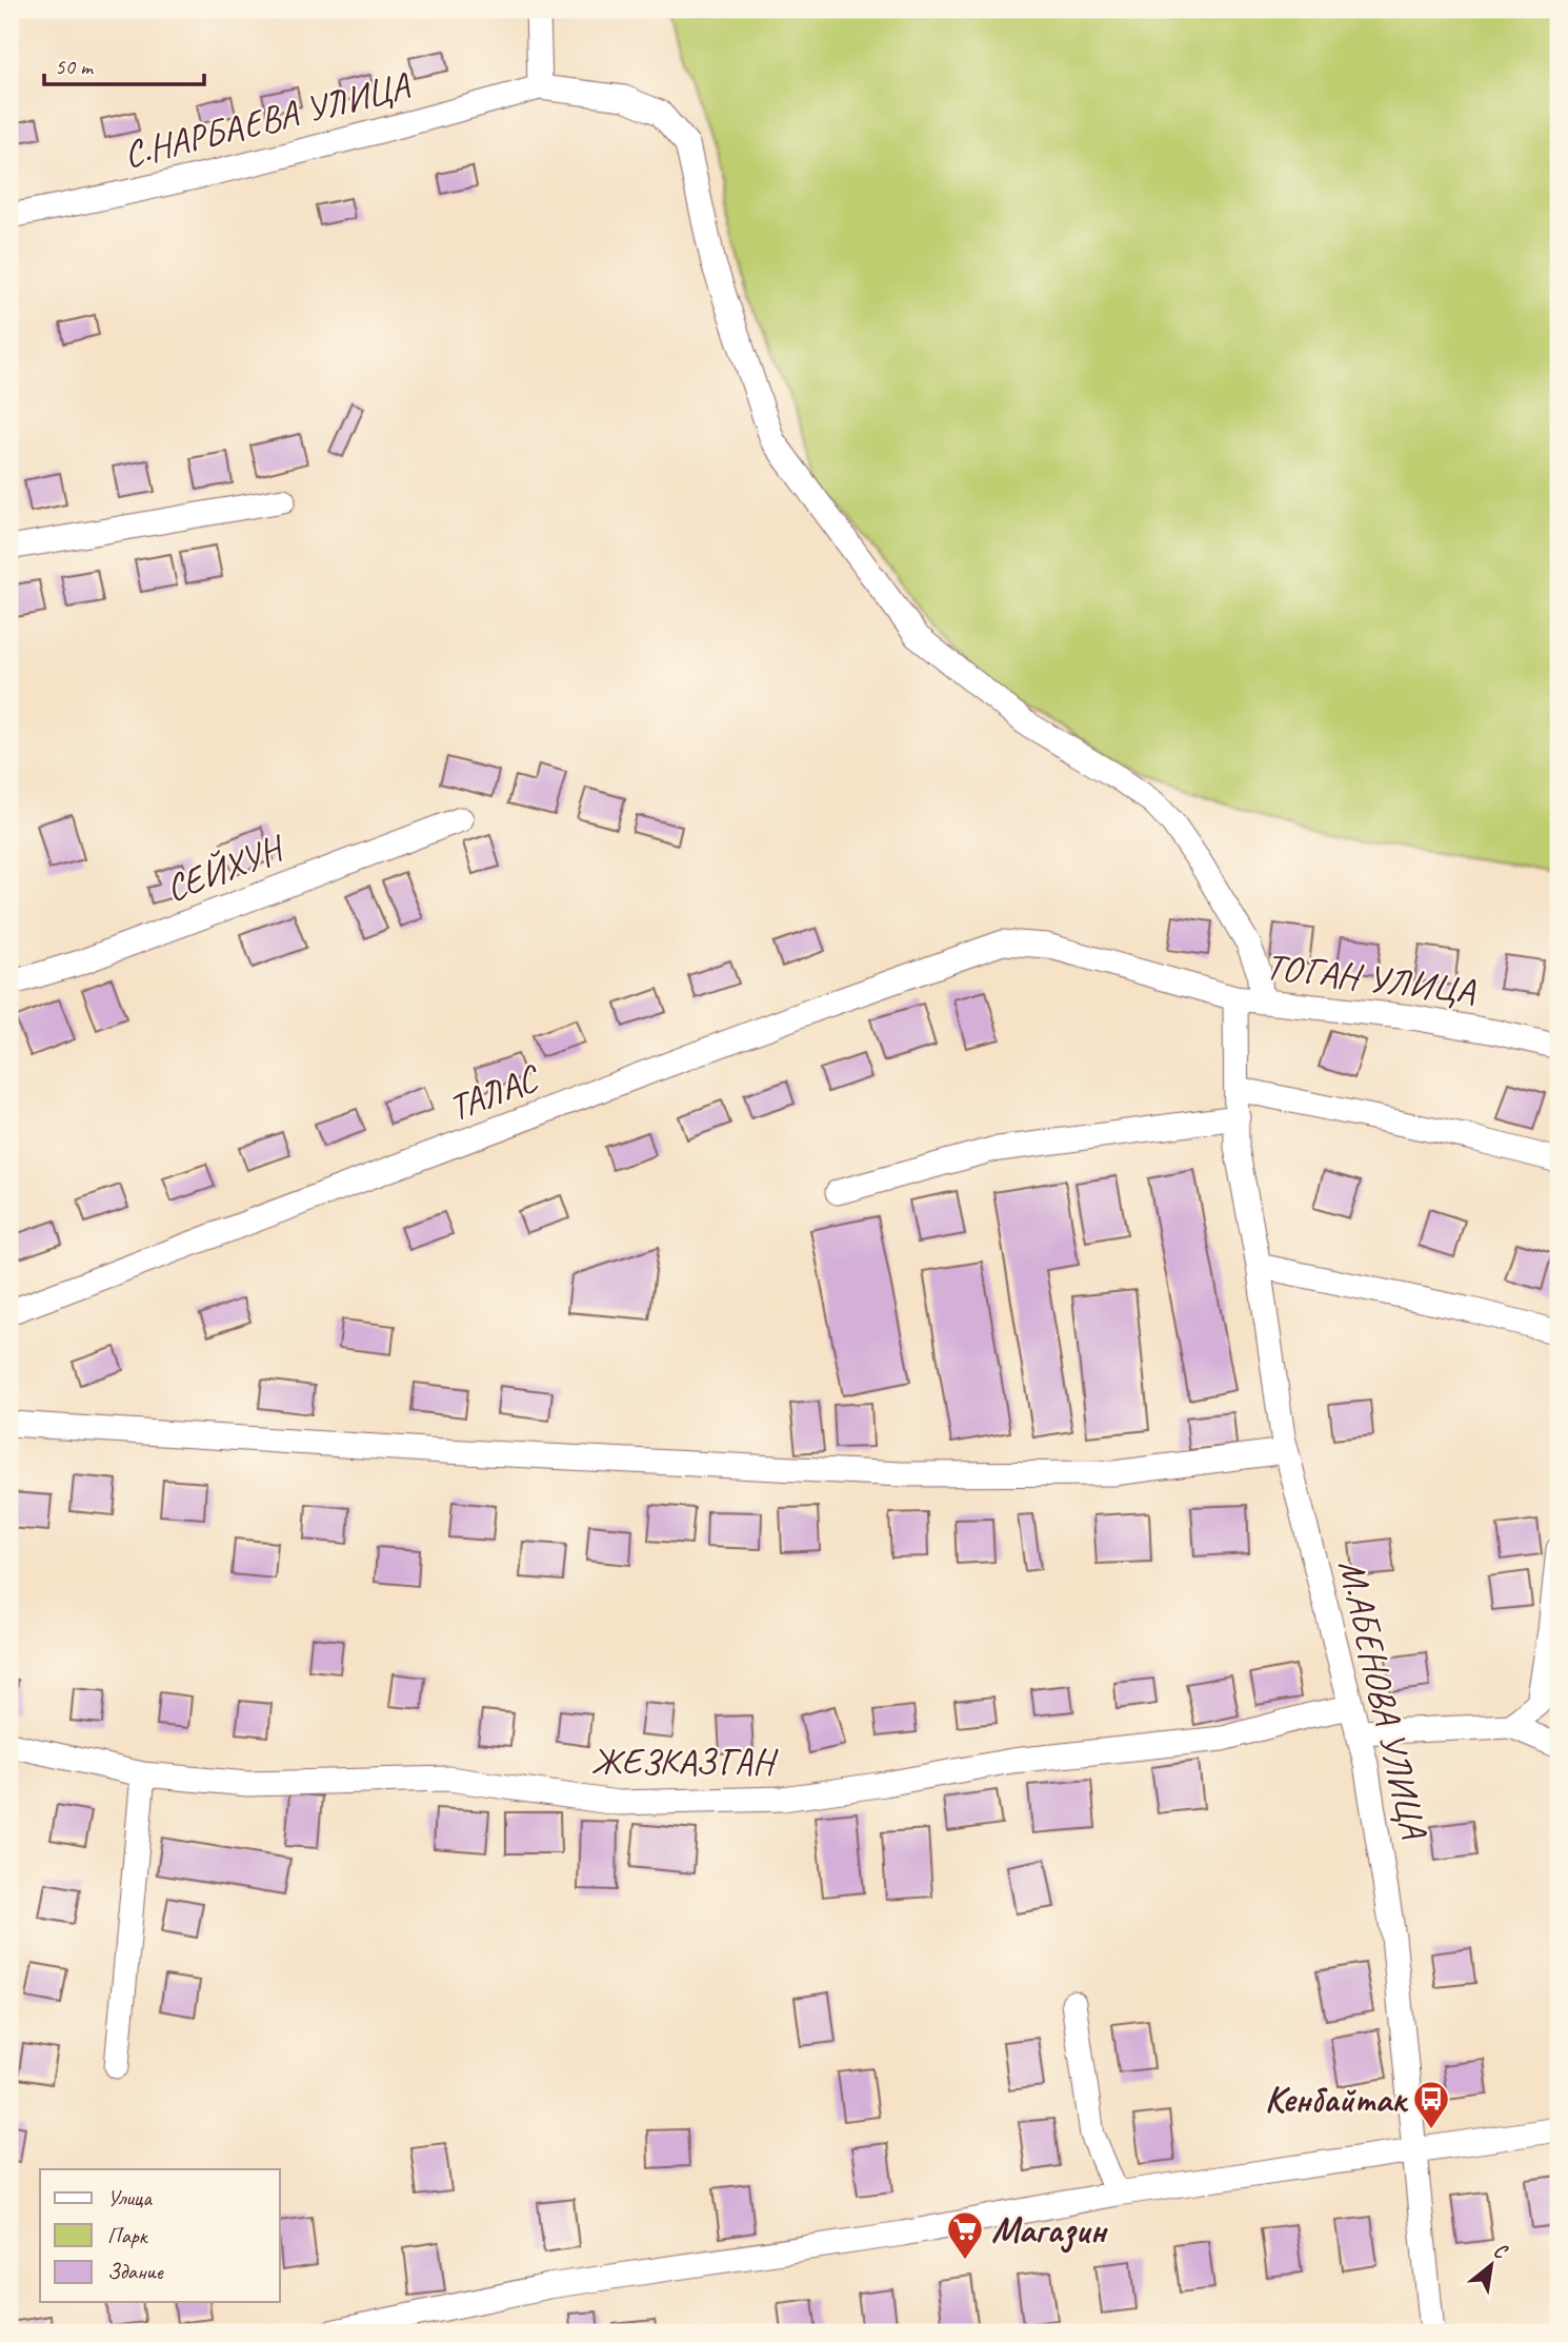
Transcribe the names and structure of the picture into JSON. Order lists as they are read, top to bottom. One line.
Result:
{"streets":{"street":["С.НАРБАЕВА УЛИЦА","СЕЙХУН","ТОГАН УЛИЦА","ТАЛАС","М.АБЕНОВА УЛИЦА","ЖЕЗКАЗГАН"]},"crossings":[["ТОГАН УЛИЦА","ТАЛАС"],["ТОГАН УЛИЦА","М.АБЕНОВА УЛИЦА"],["М.АБЕНОВА УЛИЦА","ЖЕЗКАЗГАН"]],"places":{"bus stop":["Кенбайтак"],"supermarket":["Магазин"]},"legend":["Улица","Парк","Здание"],"scale_bar":"50 m","north":"top right"}
